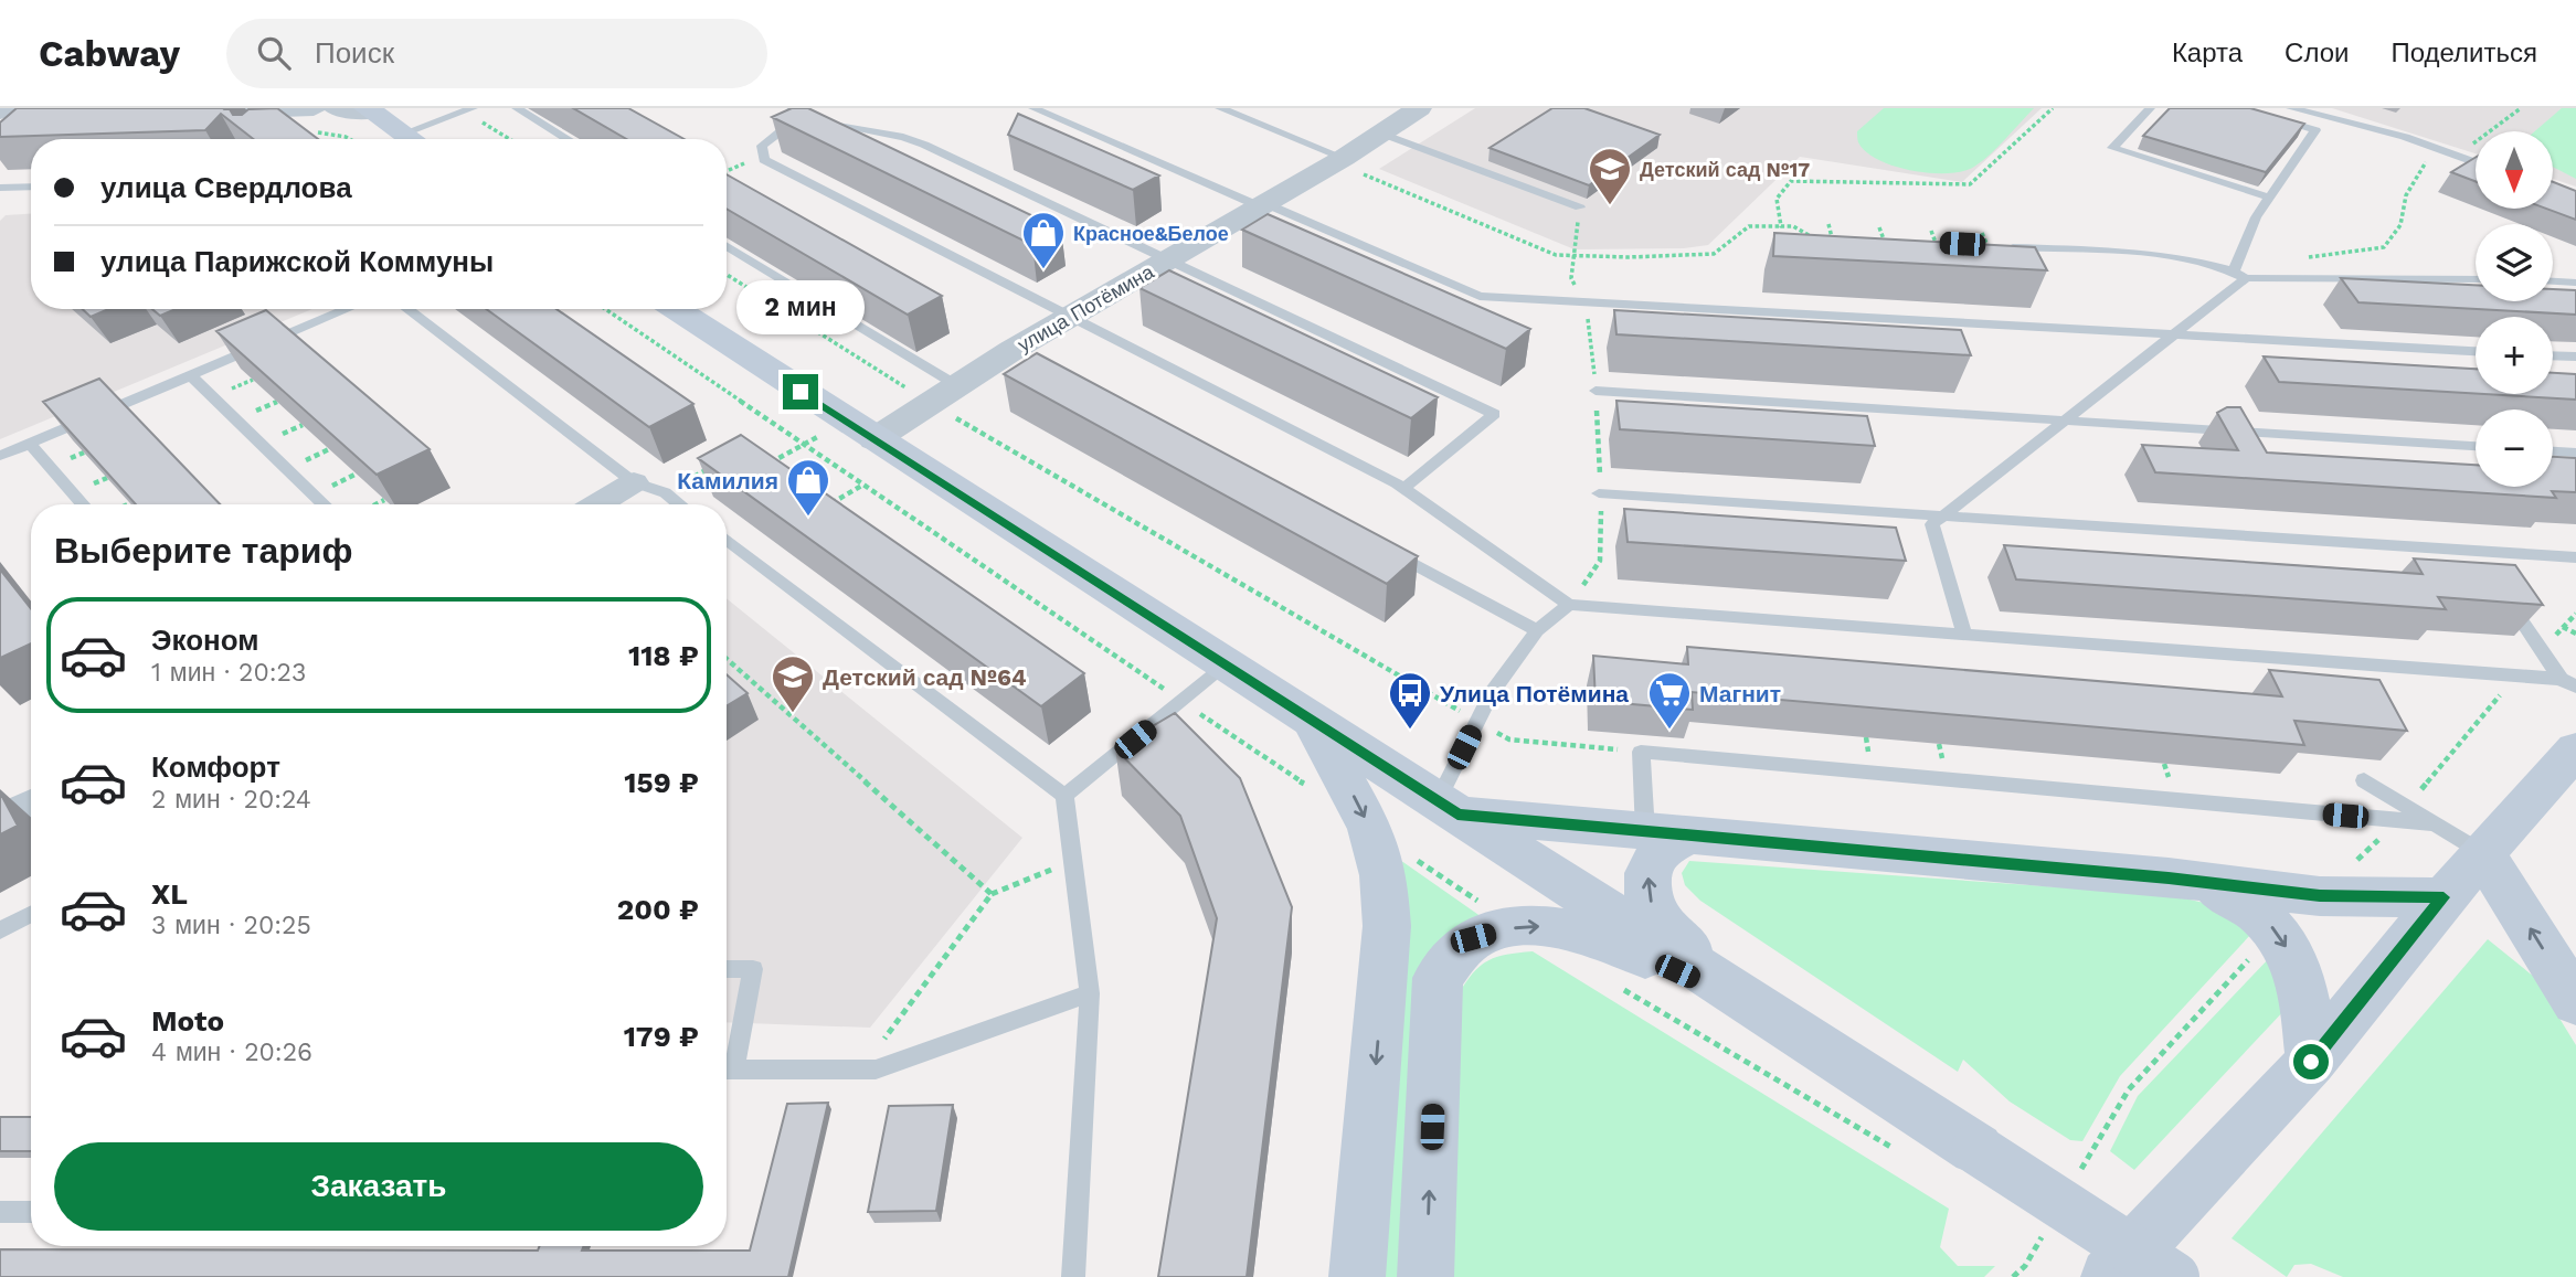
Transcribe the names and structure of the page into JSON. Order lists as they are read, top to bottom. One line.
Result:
{"streets":{"street":["улица Потёмина"]},"places":{"school or university":["Детский сад №17","Детский сад №64"],"shop":["Красное&Белое","Камилия"],"bus stop":["Улица Потёмина"],"supermarket":["Магнит"]},"north":"bottom","page":{"header":"Cabway","search":"Поиск","nav":["Карта","Слои","Поделиться"],"map_buttons":["+","−"],"banner":["улица Свердлова","улица Парижской Коммуны"],"bubble":"2 мин","heading":"Выберите тариф","list":[{"name":"Эконом","note":"1 мин · 20:23","value":"118 ₽"},{"name":"Комфорт","note":"2 мин · 20:24","value":"159 ₽"},{"name":"XL","note":"3 мин · 20:25","value":"200 ₽"},{"name":"Moto","note":"4 мин · 20:26","value":"179 ₽"}],"buttons":"Заказать"}}
